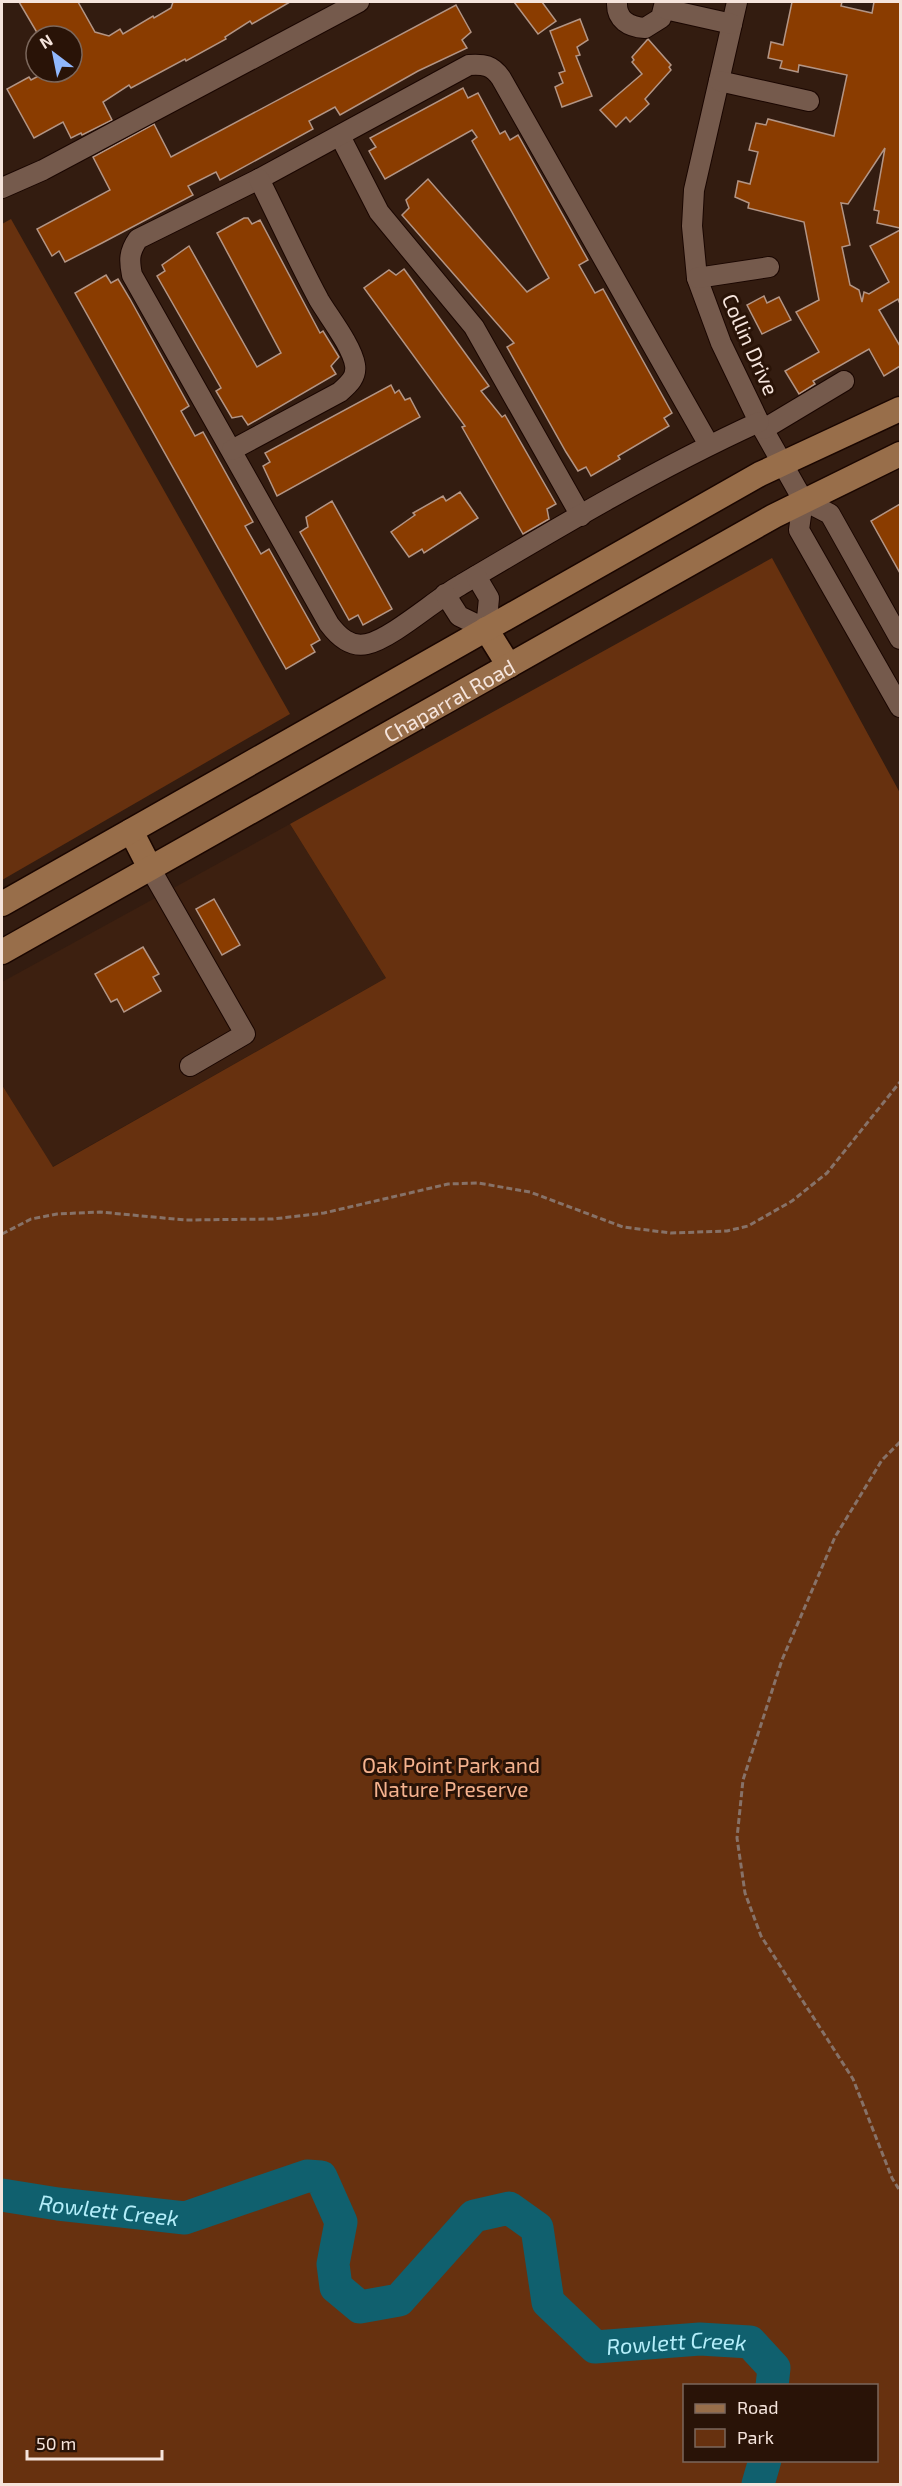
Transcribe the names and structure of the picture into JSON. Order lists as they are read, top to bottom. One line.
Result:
{"streets":{"main road":["Chaparral Road"],"street":["Collin Drive"]},"crossings":[["Collin Drive","Chaparral Road"]],"water":["Rowlett Creek"],"parks":["Oak Point Park and Nature Preserve"],"legend":["Road","Park"],"scale_bar":"50 m","north":"top left"}
